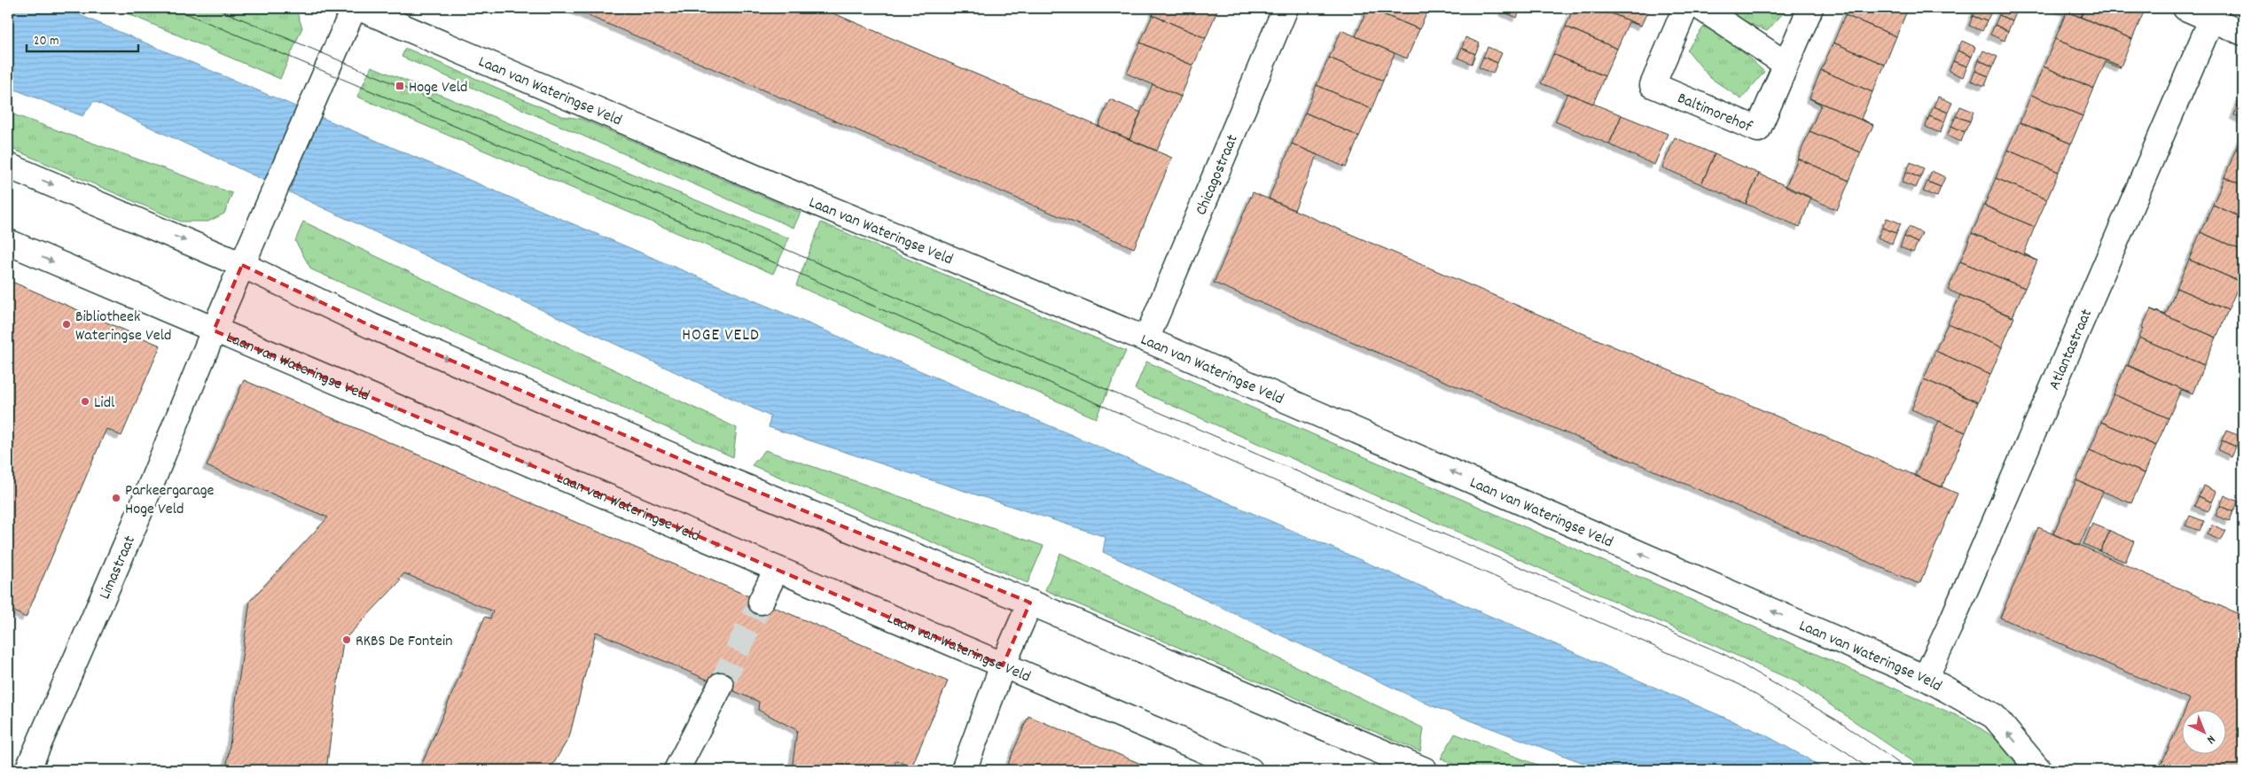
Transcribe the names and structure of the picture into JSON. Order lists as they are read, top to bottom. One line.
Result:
{"streets":{"street":["Laan van Wateringse Veld","Baltimorehof","Chicagostraat","Atlantastraat","Limastraat"]},"crossings":[["Laan van Wateringse Veld","Chicagostraat"],["Laan van Wateringse Veld","Atlantastraat"],["Laan van Wateringse Veld","Limastraat"]],"districts":["HOGE VELD"],"places":{"transit":["Hoge Veld"],"other":["Bibliotheek Wateringse Veld","Lidl","Parkeergarage Hoge Veld","RKBS De Fontein"]},"scale_bar":"20 m","north":"bottom right"}
